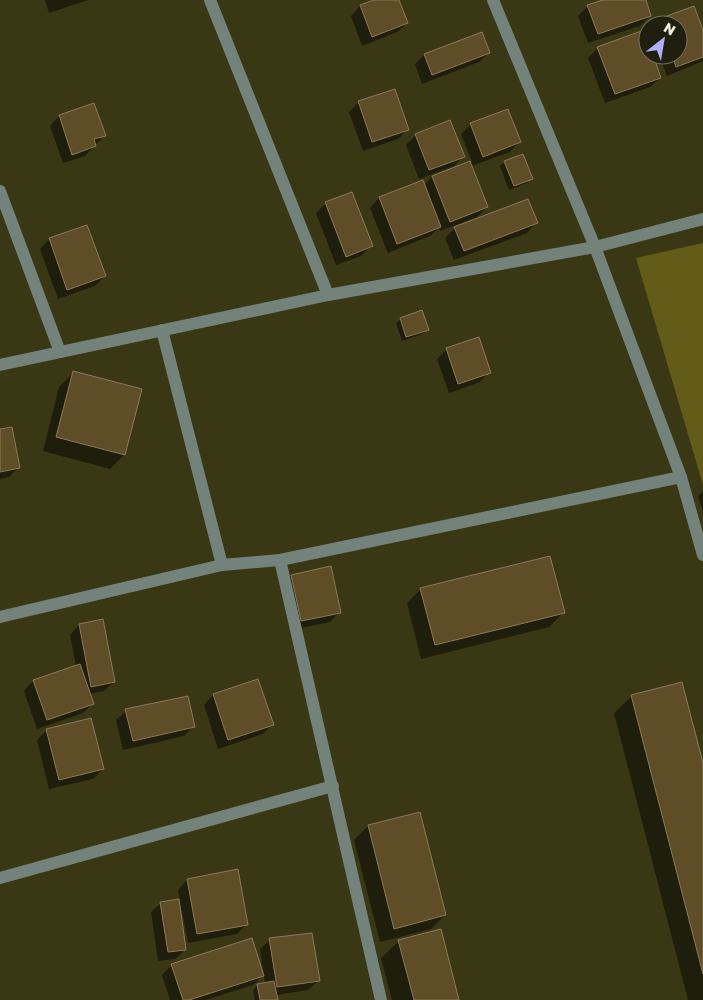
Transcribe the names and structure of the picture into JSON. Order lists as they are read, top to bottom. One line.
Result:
{"north":"top right"}
